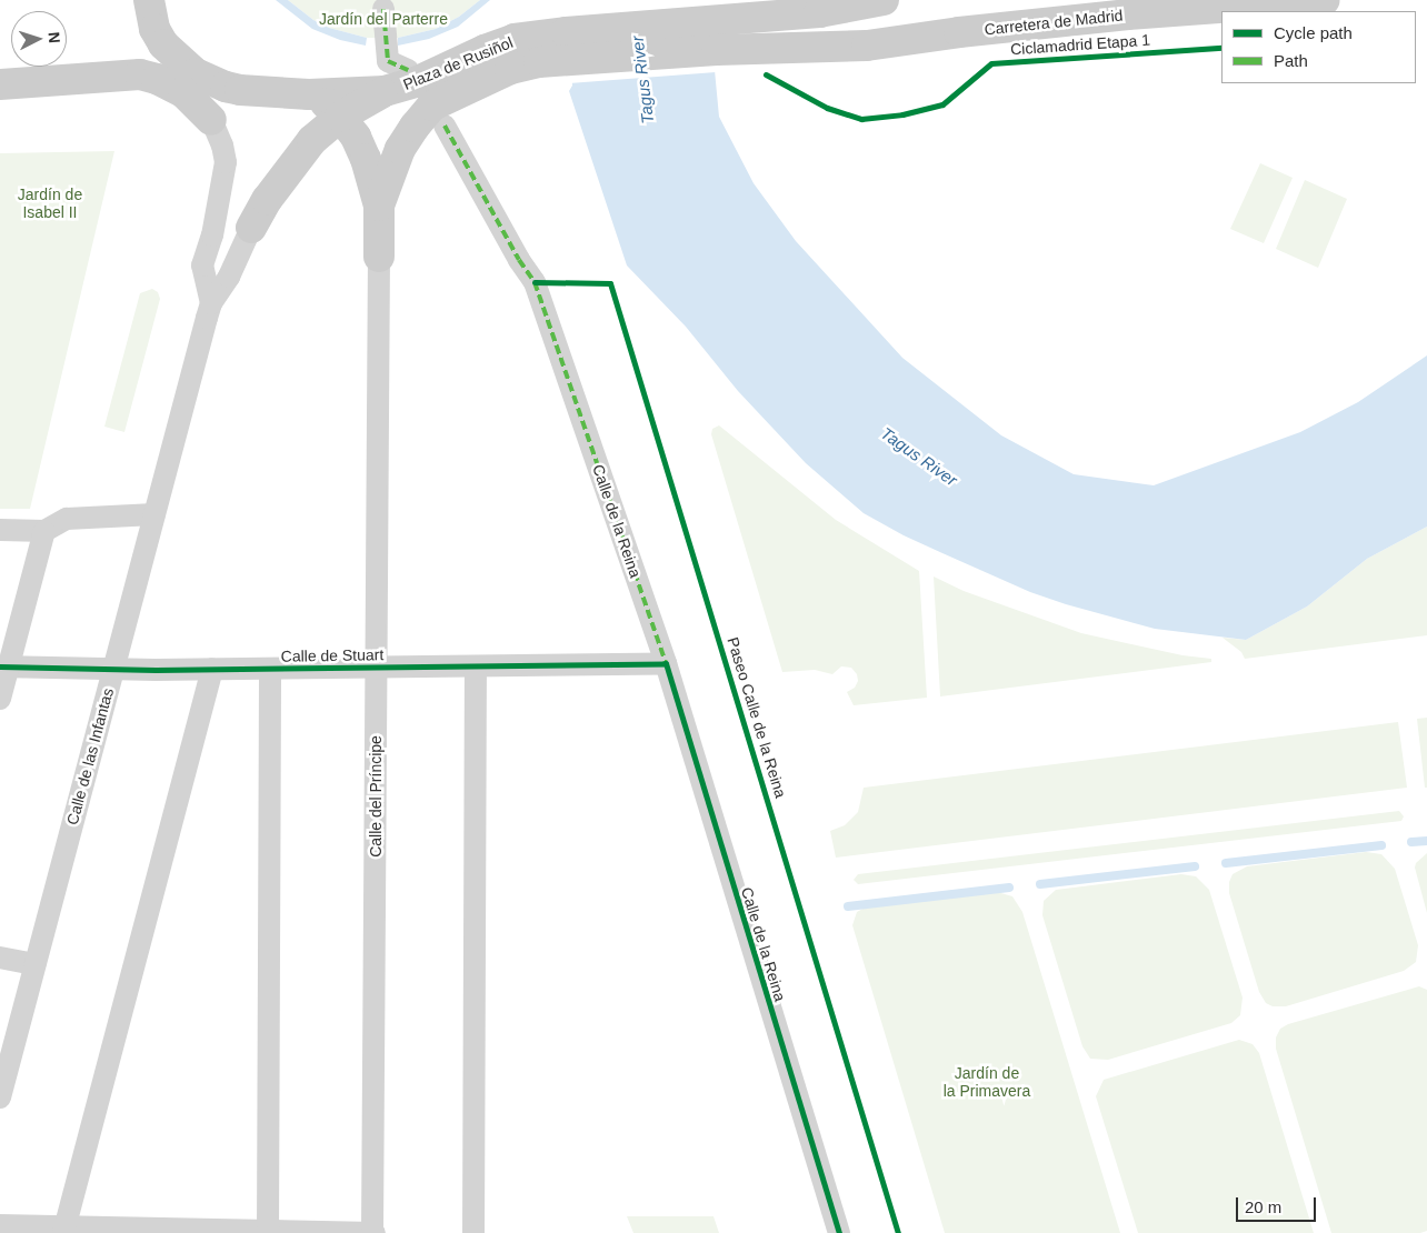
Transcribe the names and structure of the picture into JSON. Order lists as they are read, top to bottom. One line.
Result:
{"streets":{"main road":["Carretera de Madrid","Plaza de Rusiñol"],"street":["Calle de la Reina","Calle de Stuart","Calle de las Infantas","Calle del Príncipe"],"cycle path":["Ciclamadrid Etapa 1","Paseo Calle de la Reina"]},"crossings":[["Plaza de Rusiñol","Calle de las Infantas"],["Plaza de Rusiñol","Calle del Príncipe"],["Calle de la Reina","Calle de Stuart"],["Calle de Stuart","Calle de las Infantas"],["Calle de Stuart","Calle del Príncipe"]],"water":["Tagus River"],"parks":["Jardín del Parterre","Jardín de Isabel II","Jardín de la Primavera"],"legend":["Cycle path","Path"],"scale_bar":"20 m","north":"right"}
